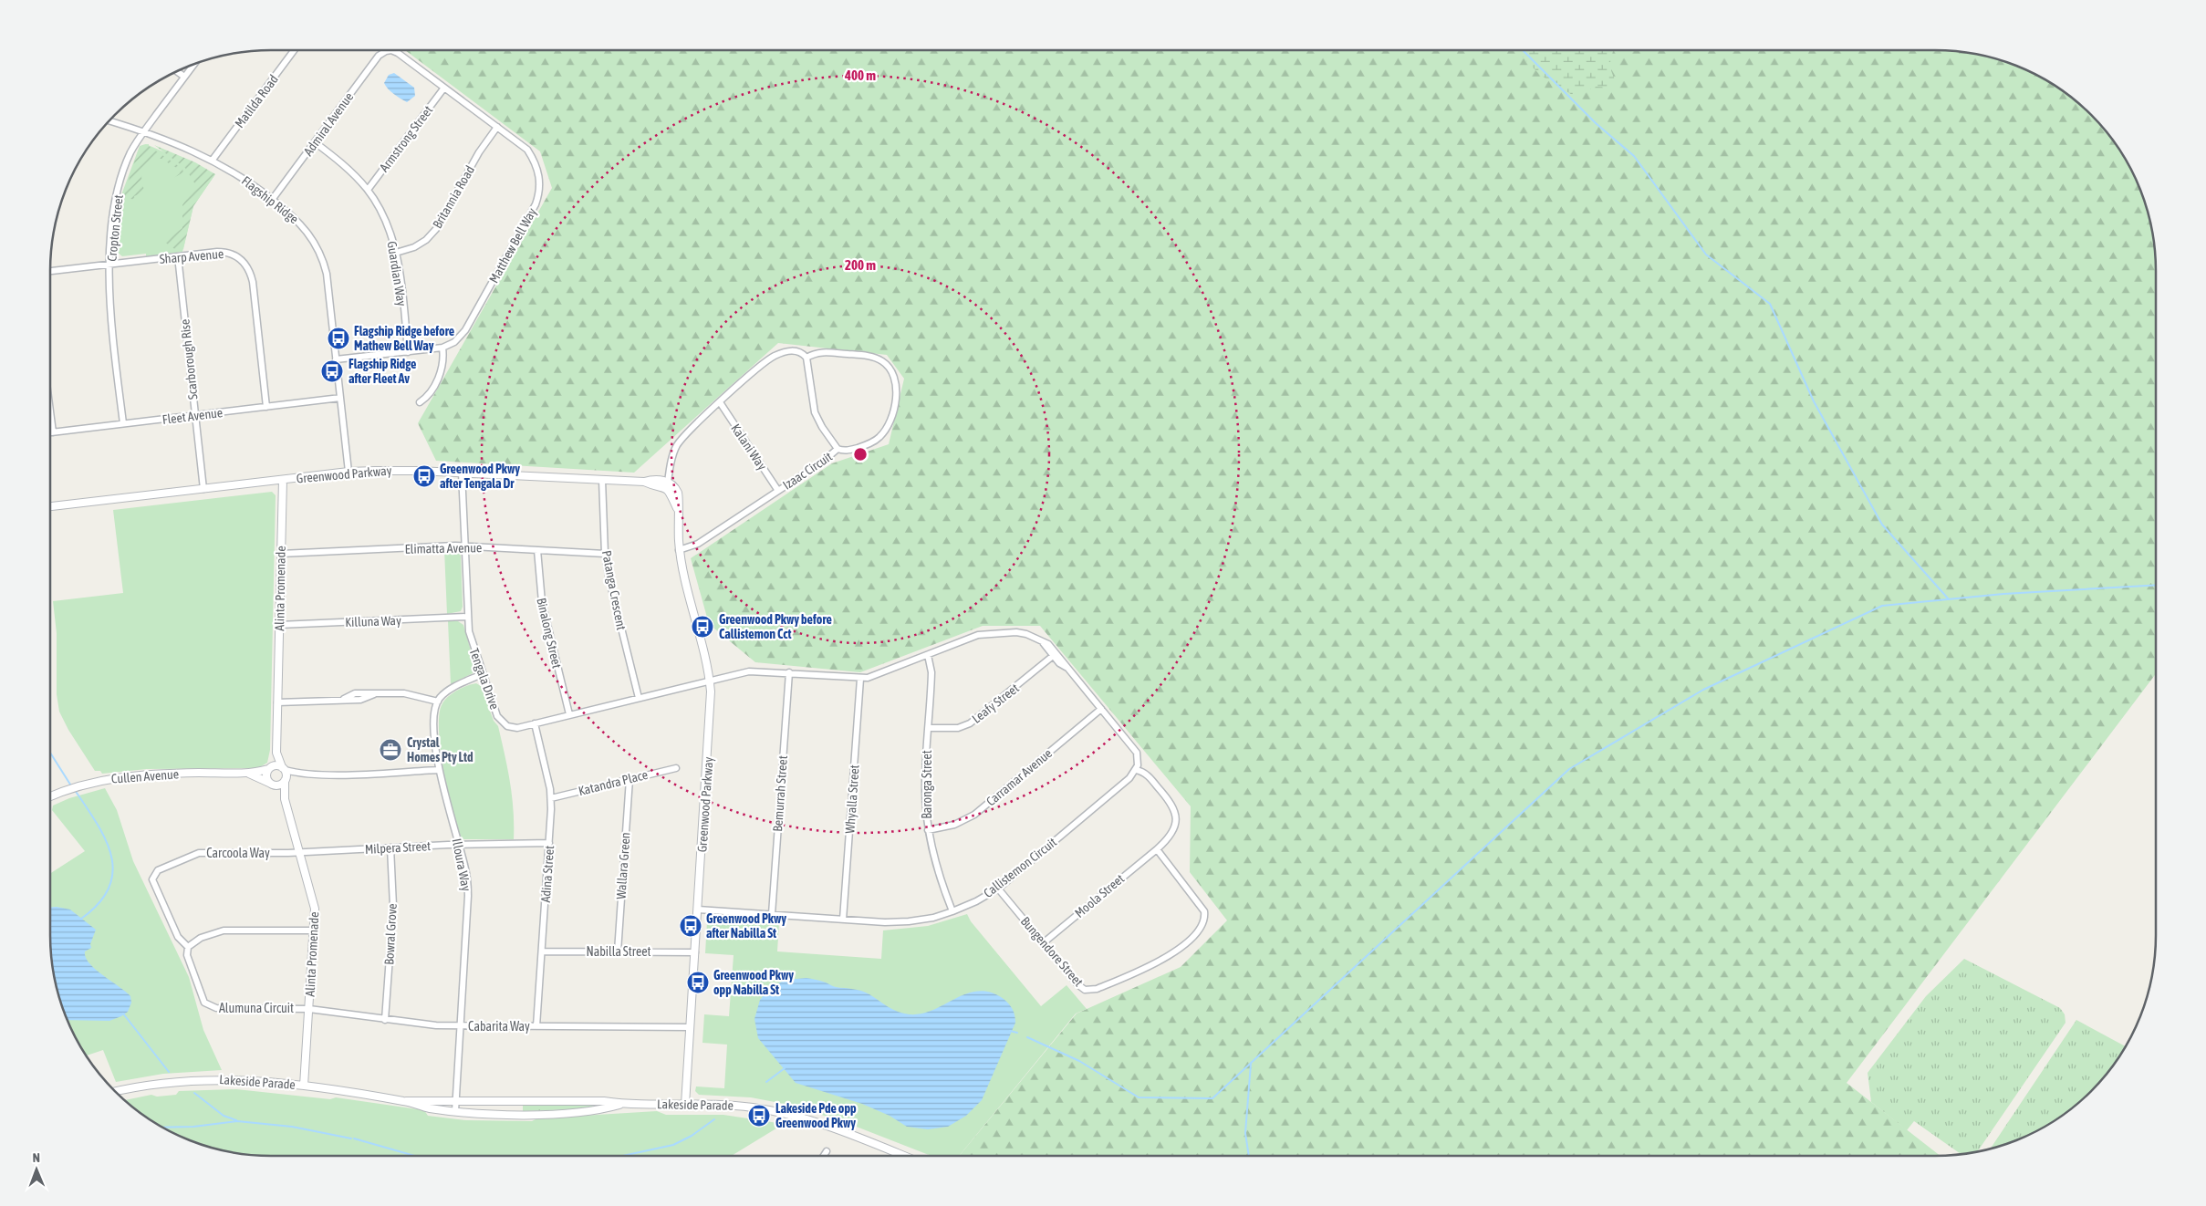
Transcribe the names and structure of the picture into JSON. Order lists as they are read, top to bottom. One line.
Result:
{"streets":{"street":["Matilda Road","Admiral Avenue","Armstrong Street","Britannia Road","Flagship Ridge","Cropton Street","Matthew Bell Way","Sharp Avenue","Guardian Way","Scarborough Rise","Fleet Avenue","Kalani Way","Izaac Circuit","Greenwood Parkway","Elimatta Avenue","Alinta Promenade","Patanga Crescent","Killuna Way","Binalong Street","Tengala Drive","Leafy Street","Cullen Avenue","Carramar Avenue","Katandra Place","Baronga Street","Bemurrah Street","Whyalla Street","Milpera Street","Carcoola Way","Illoura Way","Wallara Green","Callistemon Circuit","Adina Street","Moola Street","Bowral Grove","Nabilla Street","Bungendore Street","Alumuna Circuit","Cabarita Way","Lakeside Parade"]},"crossings":[["Matilda Road","Flagship Ridge"],["Admiral Avenue","Flagship Ridge"],["Admiral Avenue","Matthew Bell Way"],["Admiral Avenue","Guardian Way"],["Armstrong Street","Matthew Bell Way"],["Armstrong Street","Guardian Way"],["Britannia Road","Matthew Bell Way"],["Britannia Road","Guardian Way"],["Flagship Ridge","Cropton Street"],["Flagship Ridge","Matthew Bell Way"],["Flagship Ridge","Fleet Avenue"],["Flagship Ridge","Greenwood Parkway"],["Cropton Street","Sharp Avenue"],["Cropton Street","Fleet Avenue"],["Matthew Bell Way","Guardian Way"],["Sharp Avenue","Scarborough Rise"],["Sharp Avenue","Fleet Avenue"],["Scarborough Rise","Fleet Avenue"],["Scarborough Rise","Greenwood Parkway"],["Kalani Way","Izaac Circuit"],["Izaac Circuit","Greenwood Parkway"],["Greenwood Parkway","Alinta Promenade"],["Greenwood Parkway","Patanga Crescent"],["Greenwood Parkway","Tengala Drive"],["Greenwood Parkway","Callistemon Circuit"],["Greenwood Parkway","Nabilla Street"],["Greenwood Parkway","Cabarita Way"],["Greenwood Parkway","Lakeside Parade"],["Elimatta Avenue","Alinta Promenade"],["Elimatta Avenue","Patanga Crescent"],["Elimatta Avenue","Binalong Street"],["Elimatta Avenue","Tengala Drive"],["Alinta Promenade","Killuna Way"],["Alinta Promenade","Cullen Avenue"],["Alinta Promenade","Milpera Street"],["Alinta Promenade","Carcoola Way"],["Alinta Promenade","Alumuna Circuit"],["Alinta Promenade","Cabarita Way"],["Alinta Promenade","Lakeside Parade"],["Patanga Crescent","Tengala Drive"],["Killuna Way","Tengala Drive"],["Binalong Street","Tengala Drive"],["Tengala Drive","Adina Street"],["Leafy Street","Baronga Street"],["Carramar Avenue","Baronga Street"],["Katandra Place","Wallara Green"],["Katandra Place","Adina Street"],["Baronga Street","Callistemon Circuit"],["Bemurrah Street","Callistemon Circuit"],["Whyalla Street","Callistemon Circuit"],["Milpera Street","Carcoola Way"],["Milpera Street","Illoura Way"],["Milpera Street","Adina Street"],["Milpera Street","Bowral Grove"],["Carcoola Way","Alumuna Circuit"],["Illoura Way","Cabarita Way"],["Illoura Way","Lakeside Parade"],["Wallara Green","Nabilla Street"],["Callistemon Circuit","Bungendore Street"],["Adina Street","Nabilla Street"],["Adina Street","Cabarita Way"],["Moola Street","Bungendore Street"],["Bowral Grove","Cabarita Way"],["Alumuna Circuit","Cabarita Way"]],"places":{"bus stop":["Flagship Ridge before Mathew Bell Way","Flagship Ridge after Fleet Av","Greenwood Pkwy after Tengala Dr","Greenwood Pkwy before Callistemon Cct","Greenwood Pkwy after Nabilla St","Greenwood Pkwy opp Nabilla St","Lakeside Pde opp Greenwood Pkwy"],"office":["Crystal Homes Pty Ltd"]},"north":"top","rings":["400 m","200 m"]}
